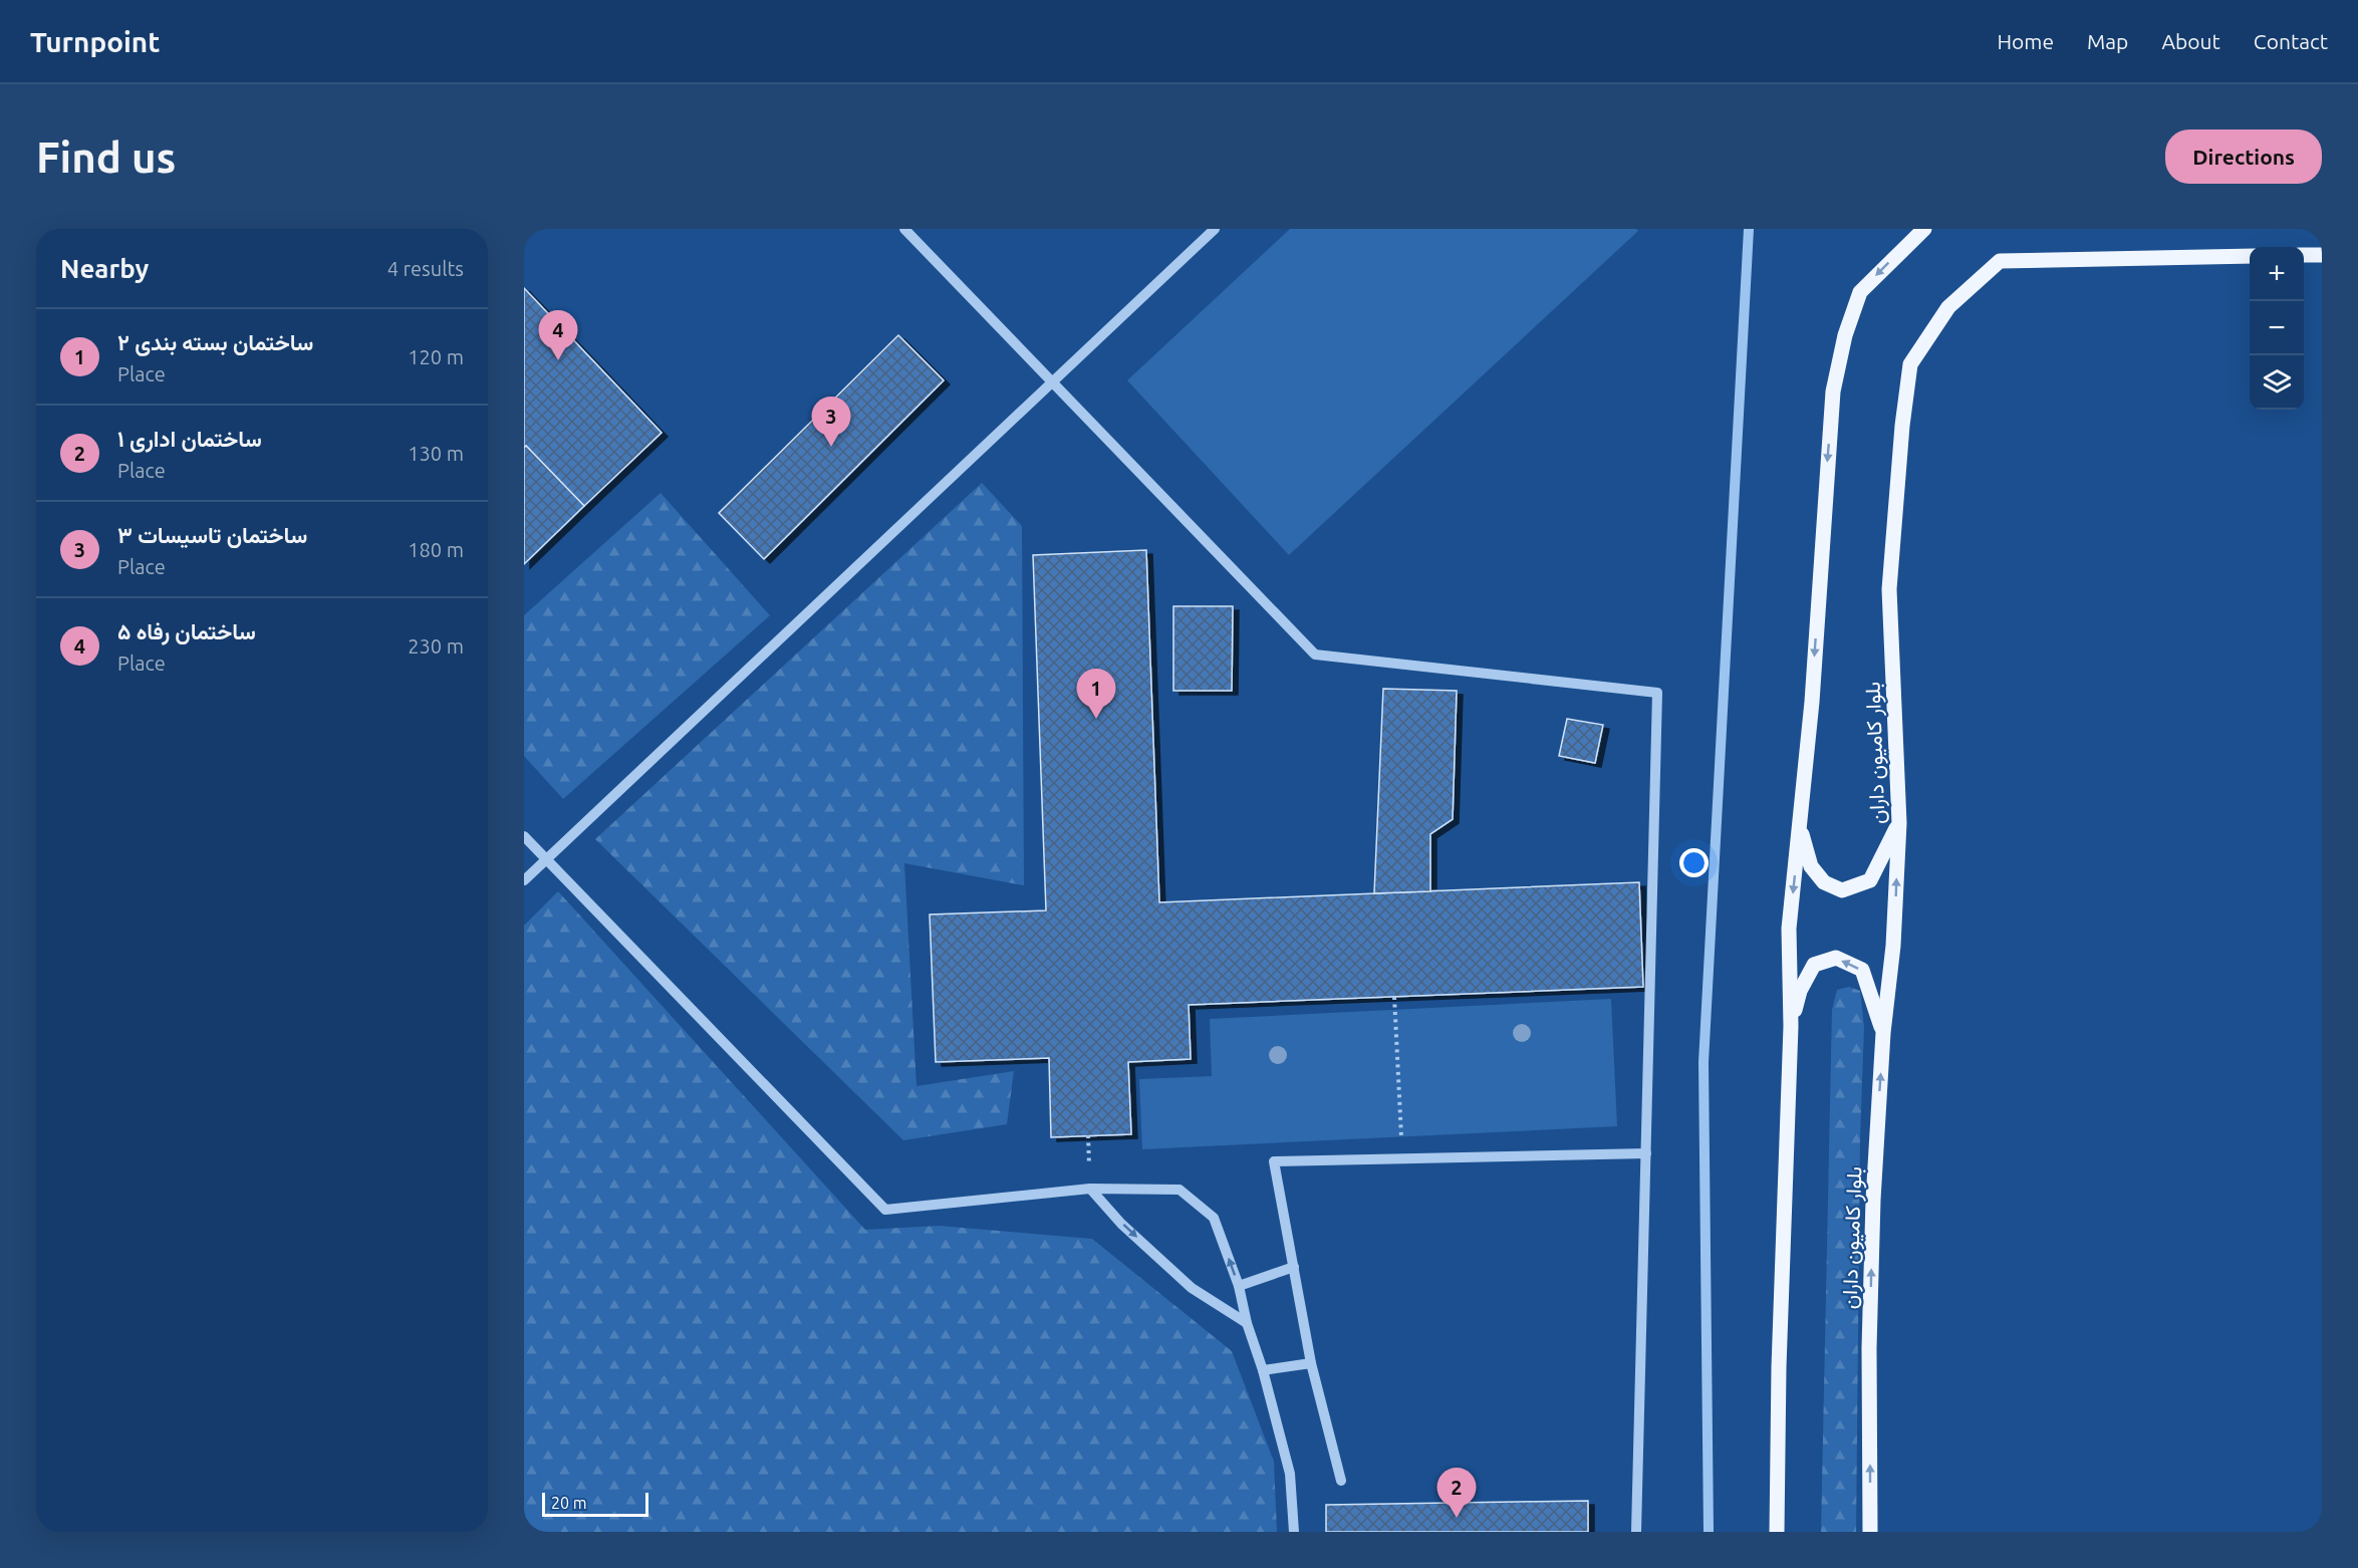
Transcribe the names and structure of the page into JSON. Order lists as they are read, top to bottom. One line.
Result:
{"streets":{"main road":["بلوار کامیون داران"]},"scale_bar":"20 m","page":{"header":"Turnpoint","nav":["Home","Map","About","Contact"],"buttons":"Directions","title":"Find us","heading":["Nearby","4 results"],"map_buttons":["+","−"],"list":[{"mark":"1","name":"۲ ساختمان بسته بندی","note":"Place","value":"120 m"},{"mark":"2","name":"۱ ساختمان اداری","note":"Place","value":"130 m"},{"mark":"3","name":"۳ ساختمان تاسیسات","note":"Place","value":"180 m"},{"mark":"4","name":"۵ ساختمان رفاه","note":"Place","value":"230 m"}],"pins":["4","3","1","2"],"scale":"20 m"}}
